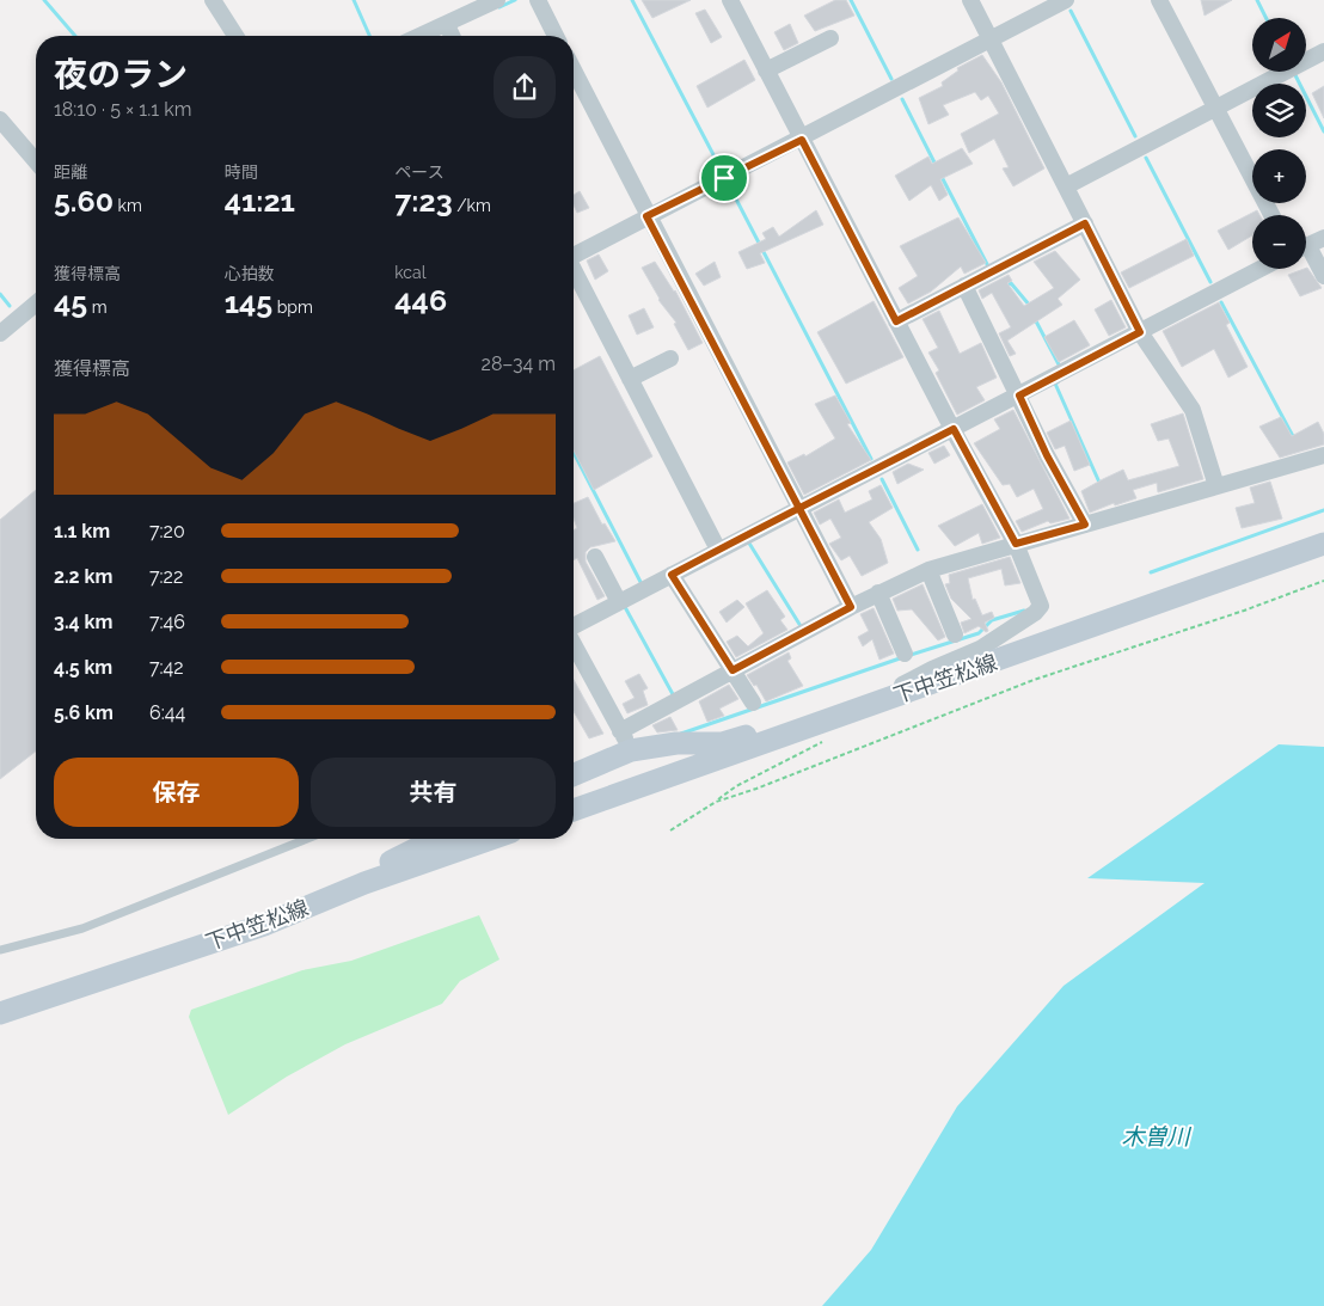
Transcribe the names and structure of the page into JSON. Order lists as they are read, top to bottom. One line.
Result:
{"streets":{"main road":["下中笠松線"]},"water":["木曽川"],"north":"top right","page":{"map_buttons":["+","−"],"heading":["夜のラン","18:10 · 5 × 1.1 km"],"stats":[["距離","5.60 km"],["時間","41:21"],["ペース","7:23 /km"],["獲得標高","45 m"],["心拍数","145 bpm"],["kcal","446"]],"chart":["獲得標高","28–34 m"],"list":[{"name":"1.1 km","note":"7:20"},{"name":"2.2 km","note":"7:22"},{"name":"3.4 km","note":"7:46"},{"name":"4.5 km","note":"7:42"},{"name":"5.6 km","note":"6:44"}],"buttons":["保存","共有"]}}
